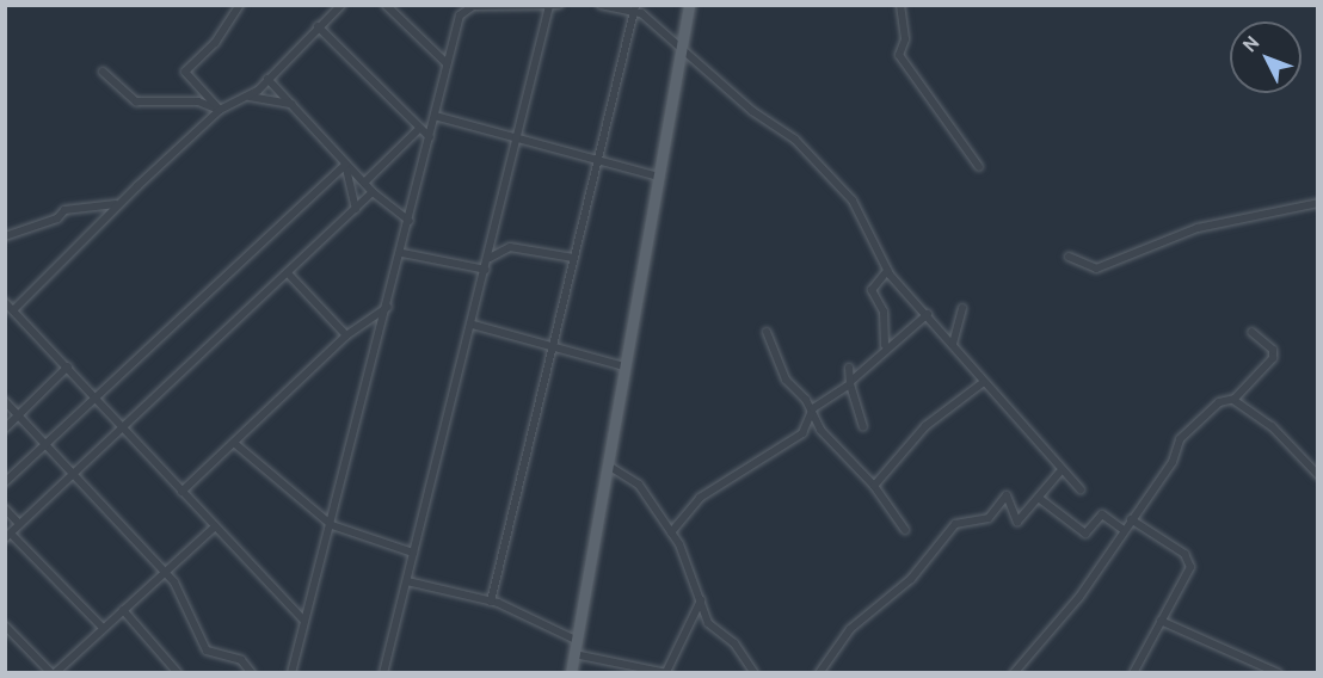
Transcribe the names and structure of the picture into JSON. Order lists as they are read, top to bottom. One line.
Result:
{"north":"top left"}
